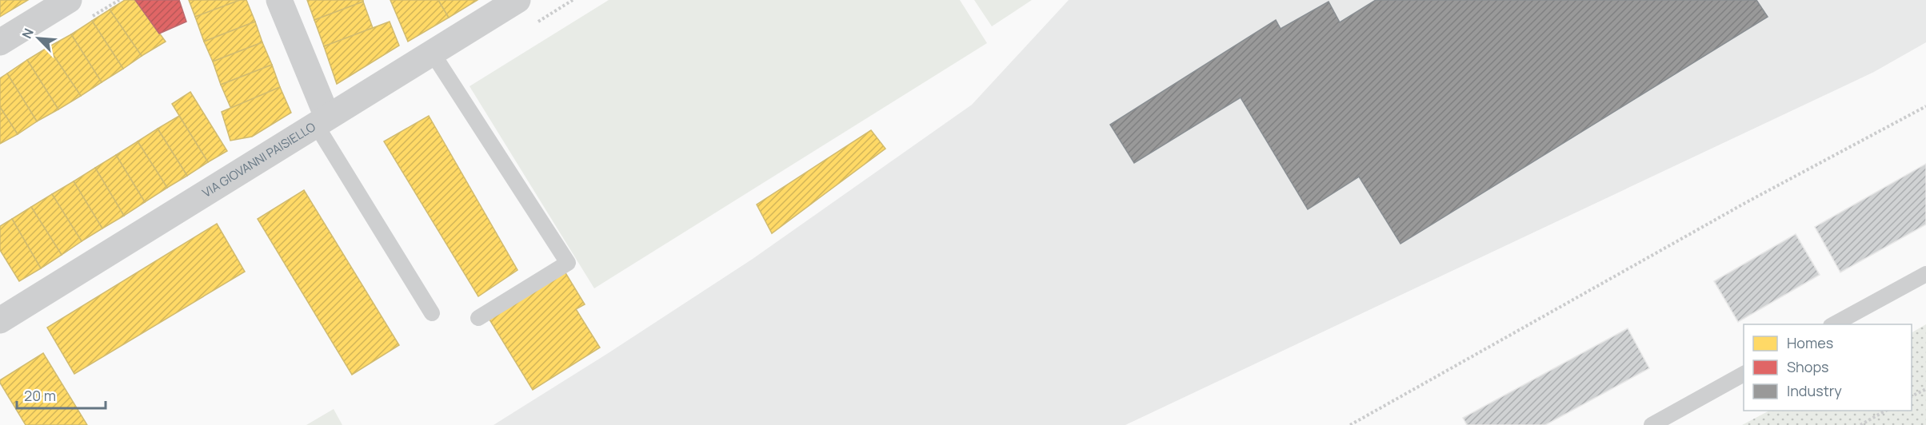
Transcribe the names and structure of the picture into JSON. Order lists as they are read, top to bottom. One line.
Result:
{"streets":{"street":["VIA GIOVANNI PAISIELLO"]},"legend":["Homes","Shops","Industry"],"scale_bar":"20 m","north":"top left"}
